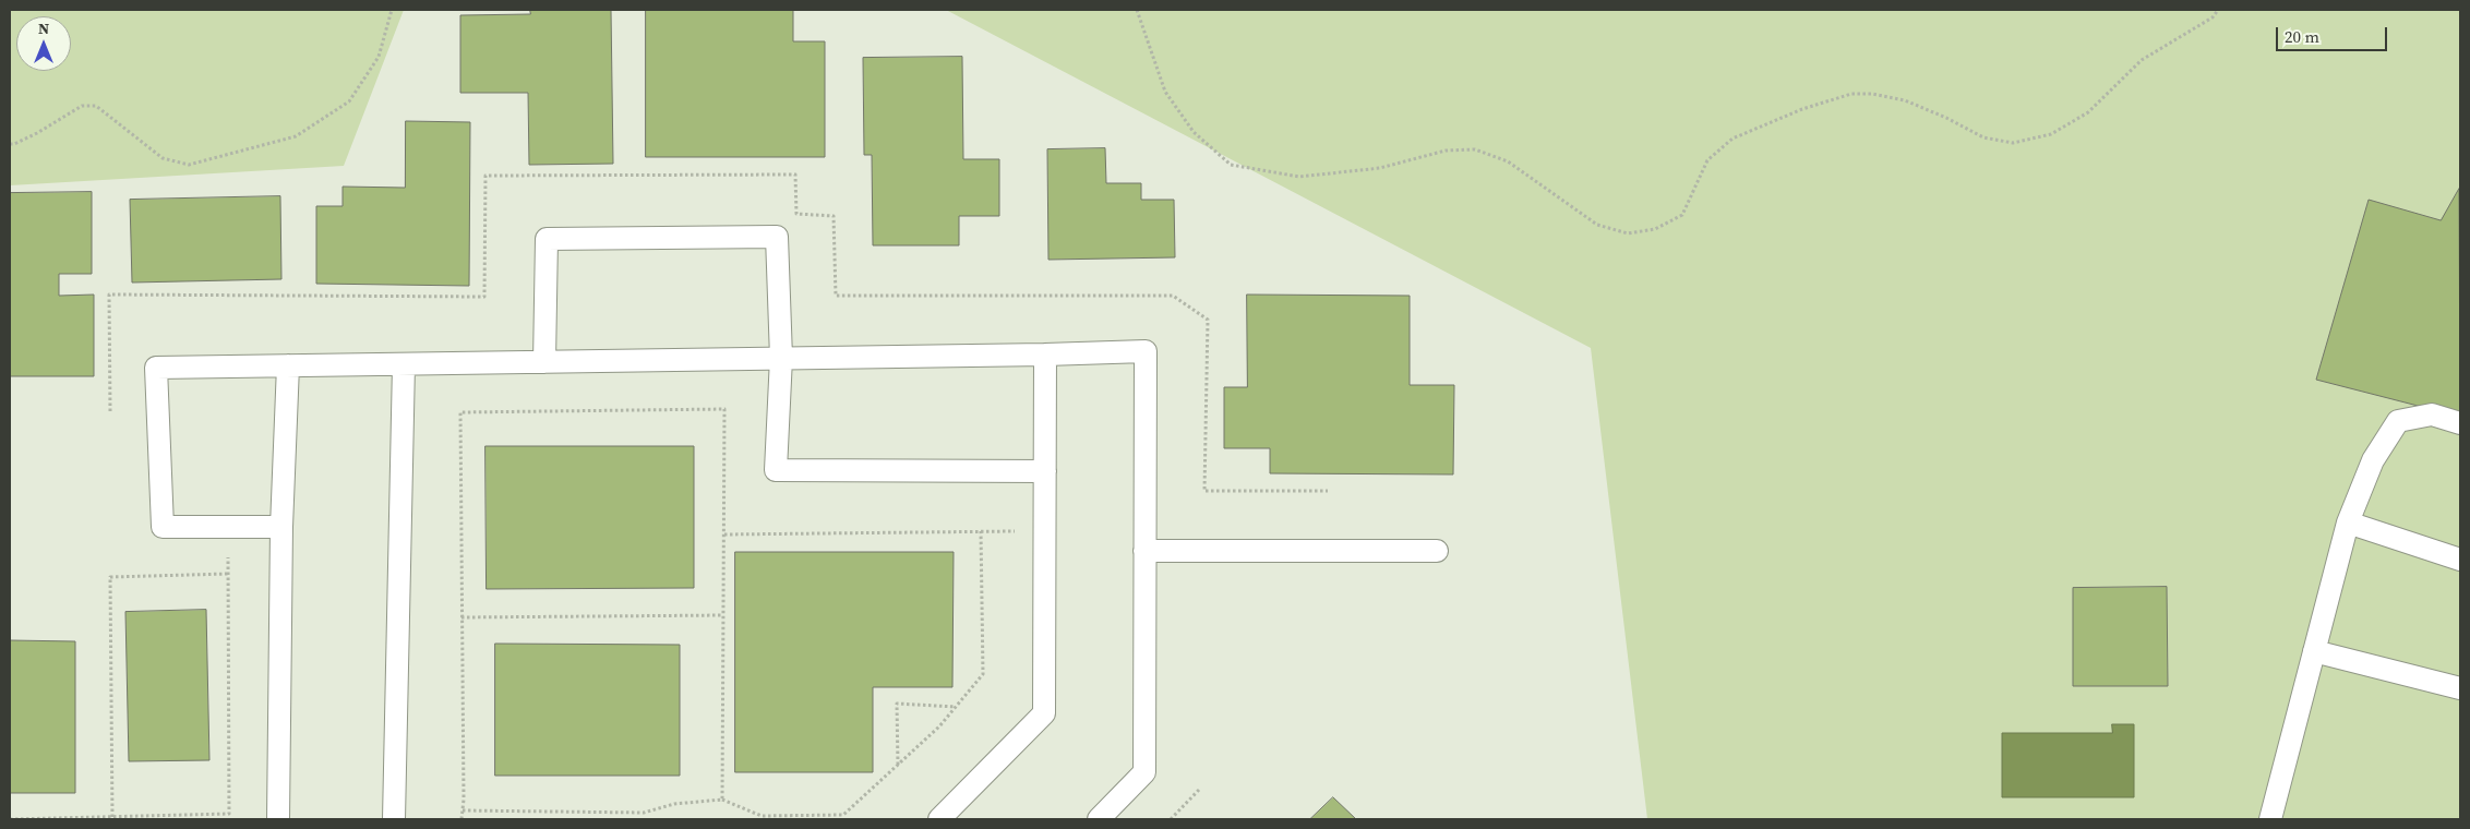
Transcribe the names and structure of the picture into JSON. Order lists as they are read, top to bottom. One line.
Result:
{"scale_bar":"20 m","north":"top"}
